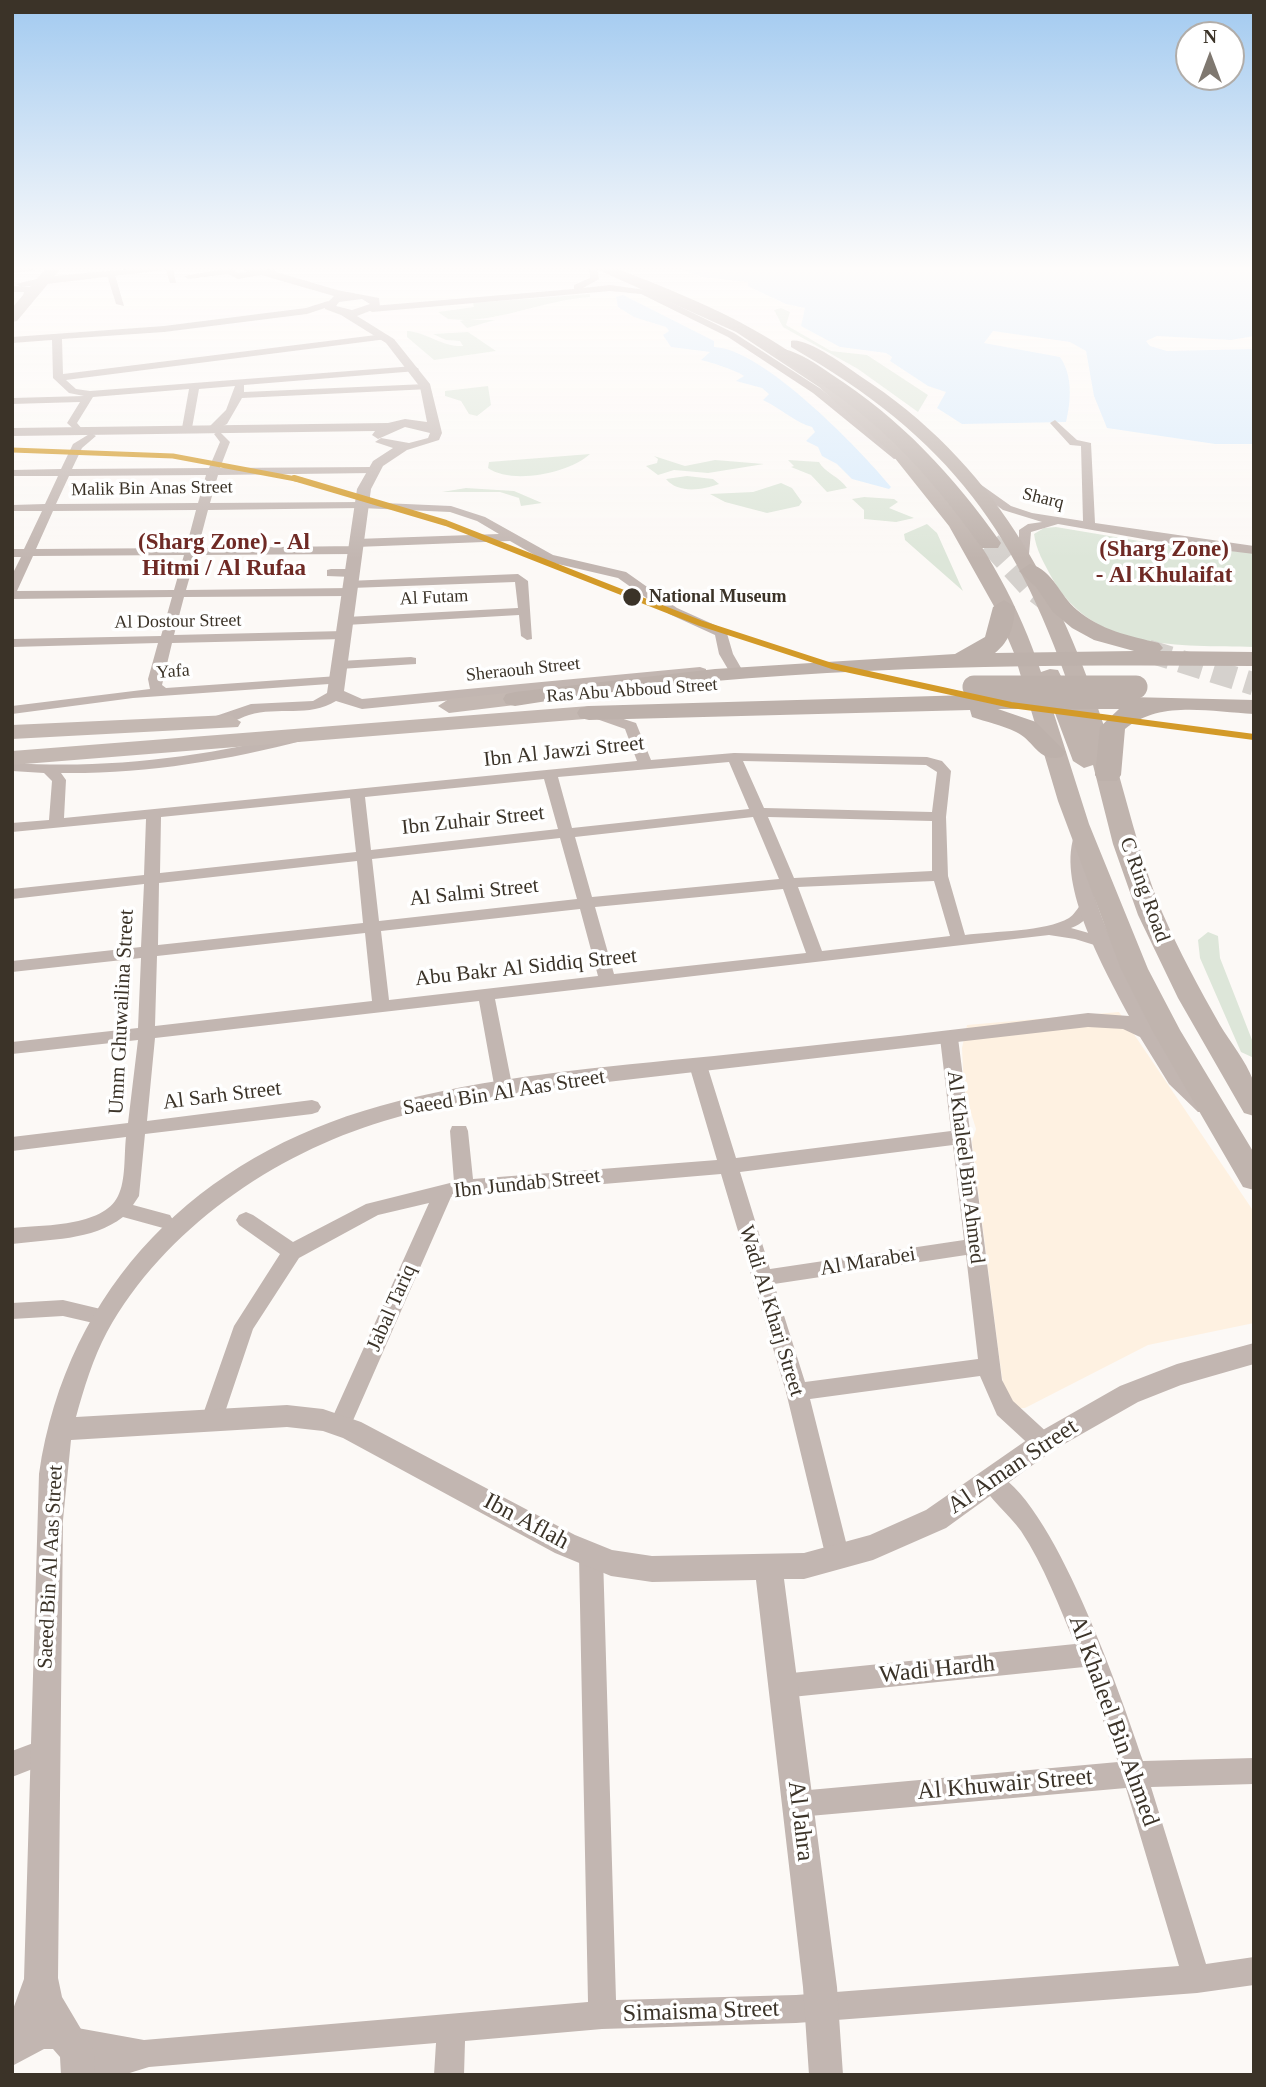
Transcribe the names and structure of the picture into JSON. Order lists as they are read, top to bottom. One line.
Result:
{"streets":{"highway":["Ras Abu Abboud Street","C Ring Road"],"street":["Malik Bin Anas Street","Sharq","Al Futam","Al Dostour Street","Sheraouh Street","Yafa","Ibn Al Jawzi Street","Ibn Zuhair Street","Al Salmi Street","Abu Bakr Al Siddiq Street","Umm Ghuwailina Street","Saeed Bin Al Aas Street","Al Sarh Street","Al Khaleel Bin Ahmed","Ibn Jundab Street","Al Marabei","Jabal Tariq","Wadi Al Kharj Street","Al Aman Street","Ibn Aflah","Wadi Hardh","Al Khuwair Street","Al Jahra","Simaisma Street"]},"crossings":[["Malik Bin Anas Street","Sheraouh Street"],["Al Futam","Al Dostour Street"],["Sheraouh Street","Yafa"],["Ibn Al Jawzi Street","Ibn Zuhair Street"],["Ibn Al Jawzi Street","Al Salmi Street"],["Ibn Al Jawzi Street","Abu Bakr Al Siddiq Street"],["Ibn Al Jawzi Street","Umm Ghuwailina Street"],["Ibn Zuhair Street","Umm Ghuwailina Street"],["C Ring Road","Abu Bakr Al Siddiq Street"],["C Ring Road","Saeed Bin Al Aas Street"],["Al Salmi Street","Umm Ghuwailina Street"],["Abu Bakr Al Siddiq Street","Umm Ghuwailina Street"],["Umm Ghuwailina Street","Al Sarh Street"],["Saeed Bin Al Aas Street","Al Khaleel Bin Ahmed"],["Saeed Bin Al Aas Street","Wadi Al Kharj Street"],["Saeed Bin Al Aas Street","Ibn Aflah"],["Saeed Bin Al Aas Street","Simaisma Street"],["Al Khaleel Bin Ahmed","Ibn Jundab Street"],["Al Khaleel Bin Ahmed","Al Marabei"],["Al Khaleel Bin Ahmed","Al Aman Street"],["Al Khaleel Bin Ahmed","Wadi Hardh"],["Al Khaleel Bin Ahmed","Al Khuwair Street"],["Al Khaleel Bin Ahmed","Simaisma Street"],["Ibn Jundab Street","Jabal Tariq"],["Ibn Jundab Street","Wadi Al Kharj Street"],["Ibn Jundab Street","Ibn Aflah"],["Al Marabei","Wadi Al Kharj Street"],["Jabal Tariq","Ibn Aflah"],["Wadi Al Kharj Street","Al Aman Street"],["Al Aman Street","Ibn Aflah"],["Al Aman Street","Al Jahra"],["Ibn Aflah","Simaisma Street"],["Wadi Hardh","Al Jahra"],["Al Khuwair Street","Al Jahra"],["Al Jahra","Simaisma Street"]],"districts":["(Sharg Zone) - Al Hitmi / Al Rufaa","(Sharg Zone) - Al Khulaifat"],"places":["National Museum"],"north":"top"}
